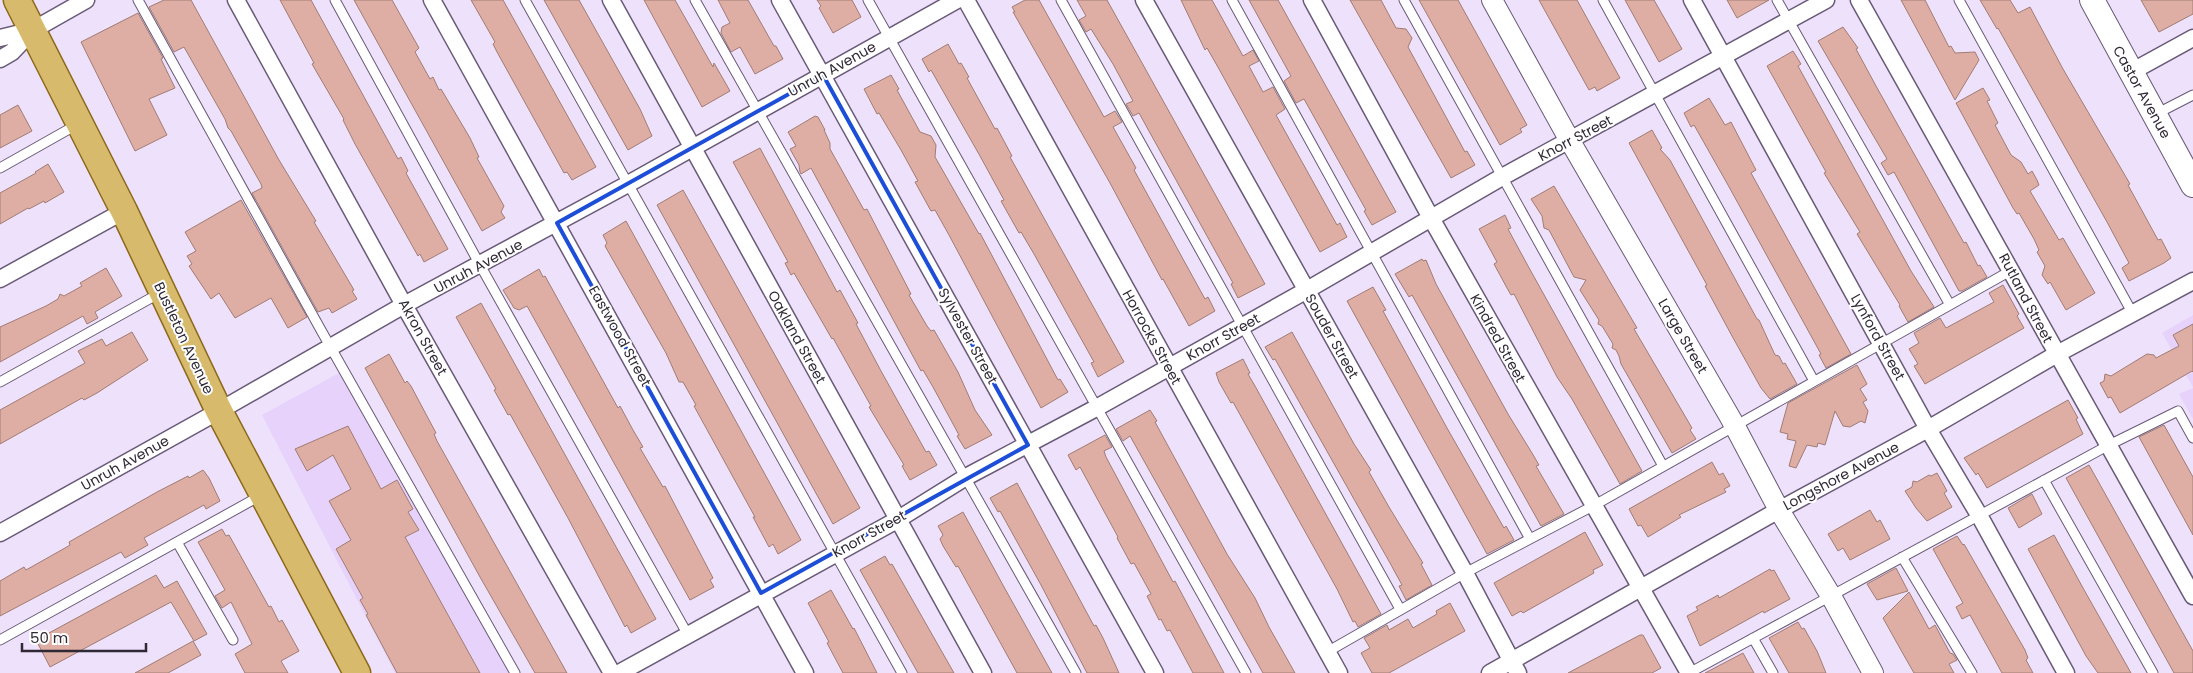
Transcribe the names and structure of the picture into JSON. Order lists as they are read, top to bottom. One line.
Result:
{"streets":{"main road":["Castor Avenue","Bustleton Avenue"],"street":["Unruh Avenue","Knorr Street","Rutland Street","Eastwood Street","Sylvester Street","Souder Street","Large Street","Akron Street","Oakland Street","Horrocks Street","Lynford Street","Kindred Street","Longshore Avenue"]},"crossings":[["Unruh Avenue","Eastwood Street"],["Unruh Avenue","Sylvester Street"],["Unruh Avenue","Akron Street"],["Unruh Avenue","Oakland Street"],["Unruh Avenue","Bustleton Avenue"],["Knorr Street","Eastwood Street"],["Knorr Street","Sylvester Street"],["Knorr Street","Souder Street"],["Knorr Street","Large Street"],["Knorr Street","Oakland Street"],["Knorr Street","Horrocks Street"],["Knorr Street","Lynford Street"],["Knorr Street","Kindred Street"],["Rutland Street","Longshore Avenue"],["Souder Street","Longshore Avenue"],["Large Street","Longshore Avenue"],["Lynford Street","Longshore Avenue"],["Kindred Street","Longshore Avenue"]],"scale_bar":"50 m"}
